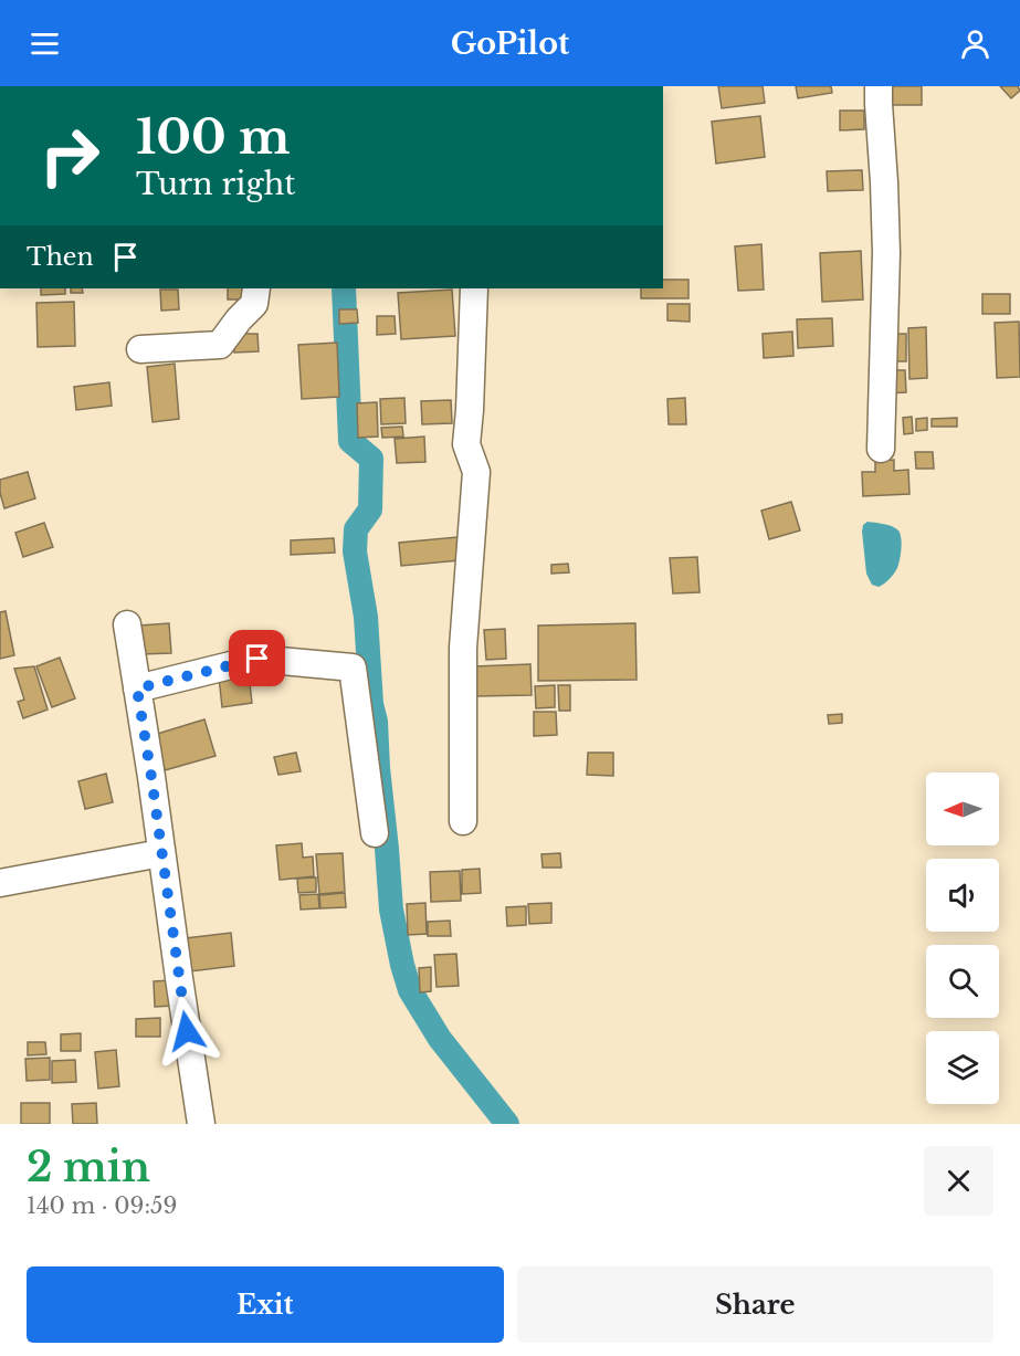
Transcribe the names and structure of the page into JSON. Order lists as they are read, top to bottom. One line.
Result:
{"north":"left","page":{"header":"GoPilot","turn":["100 m","Turn right"],"then":"Then","heading":["2 min","140 m · 09:59"],"buttons":["Exit","Share"]}}
